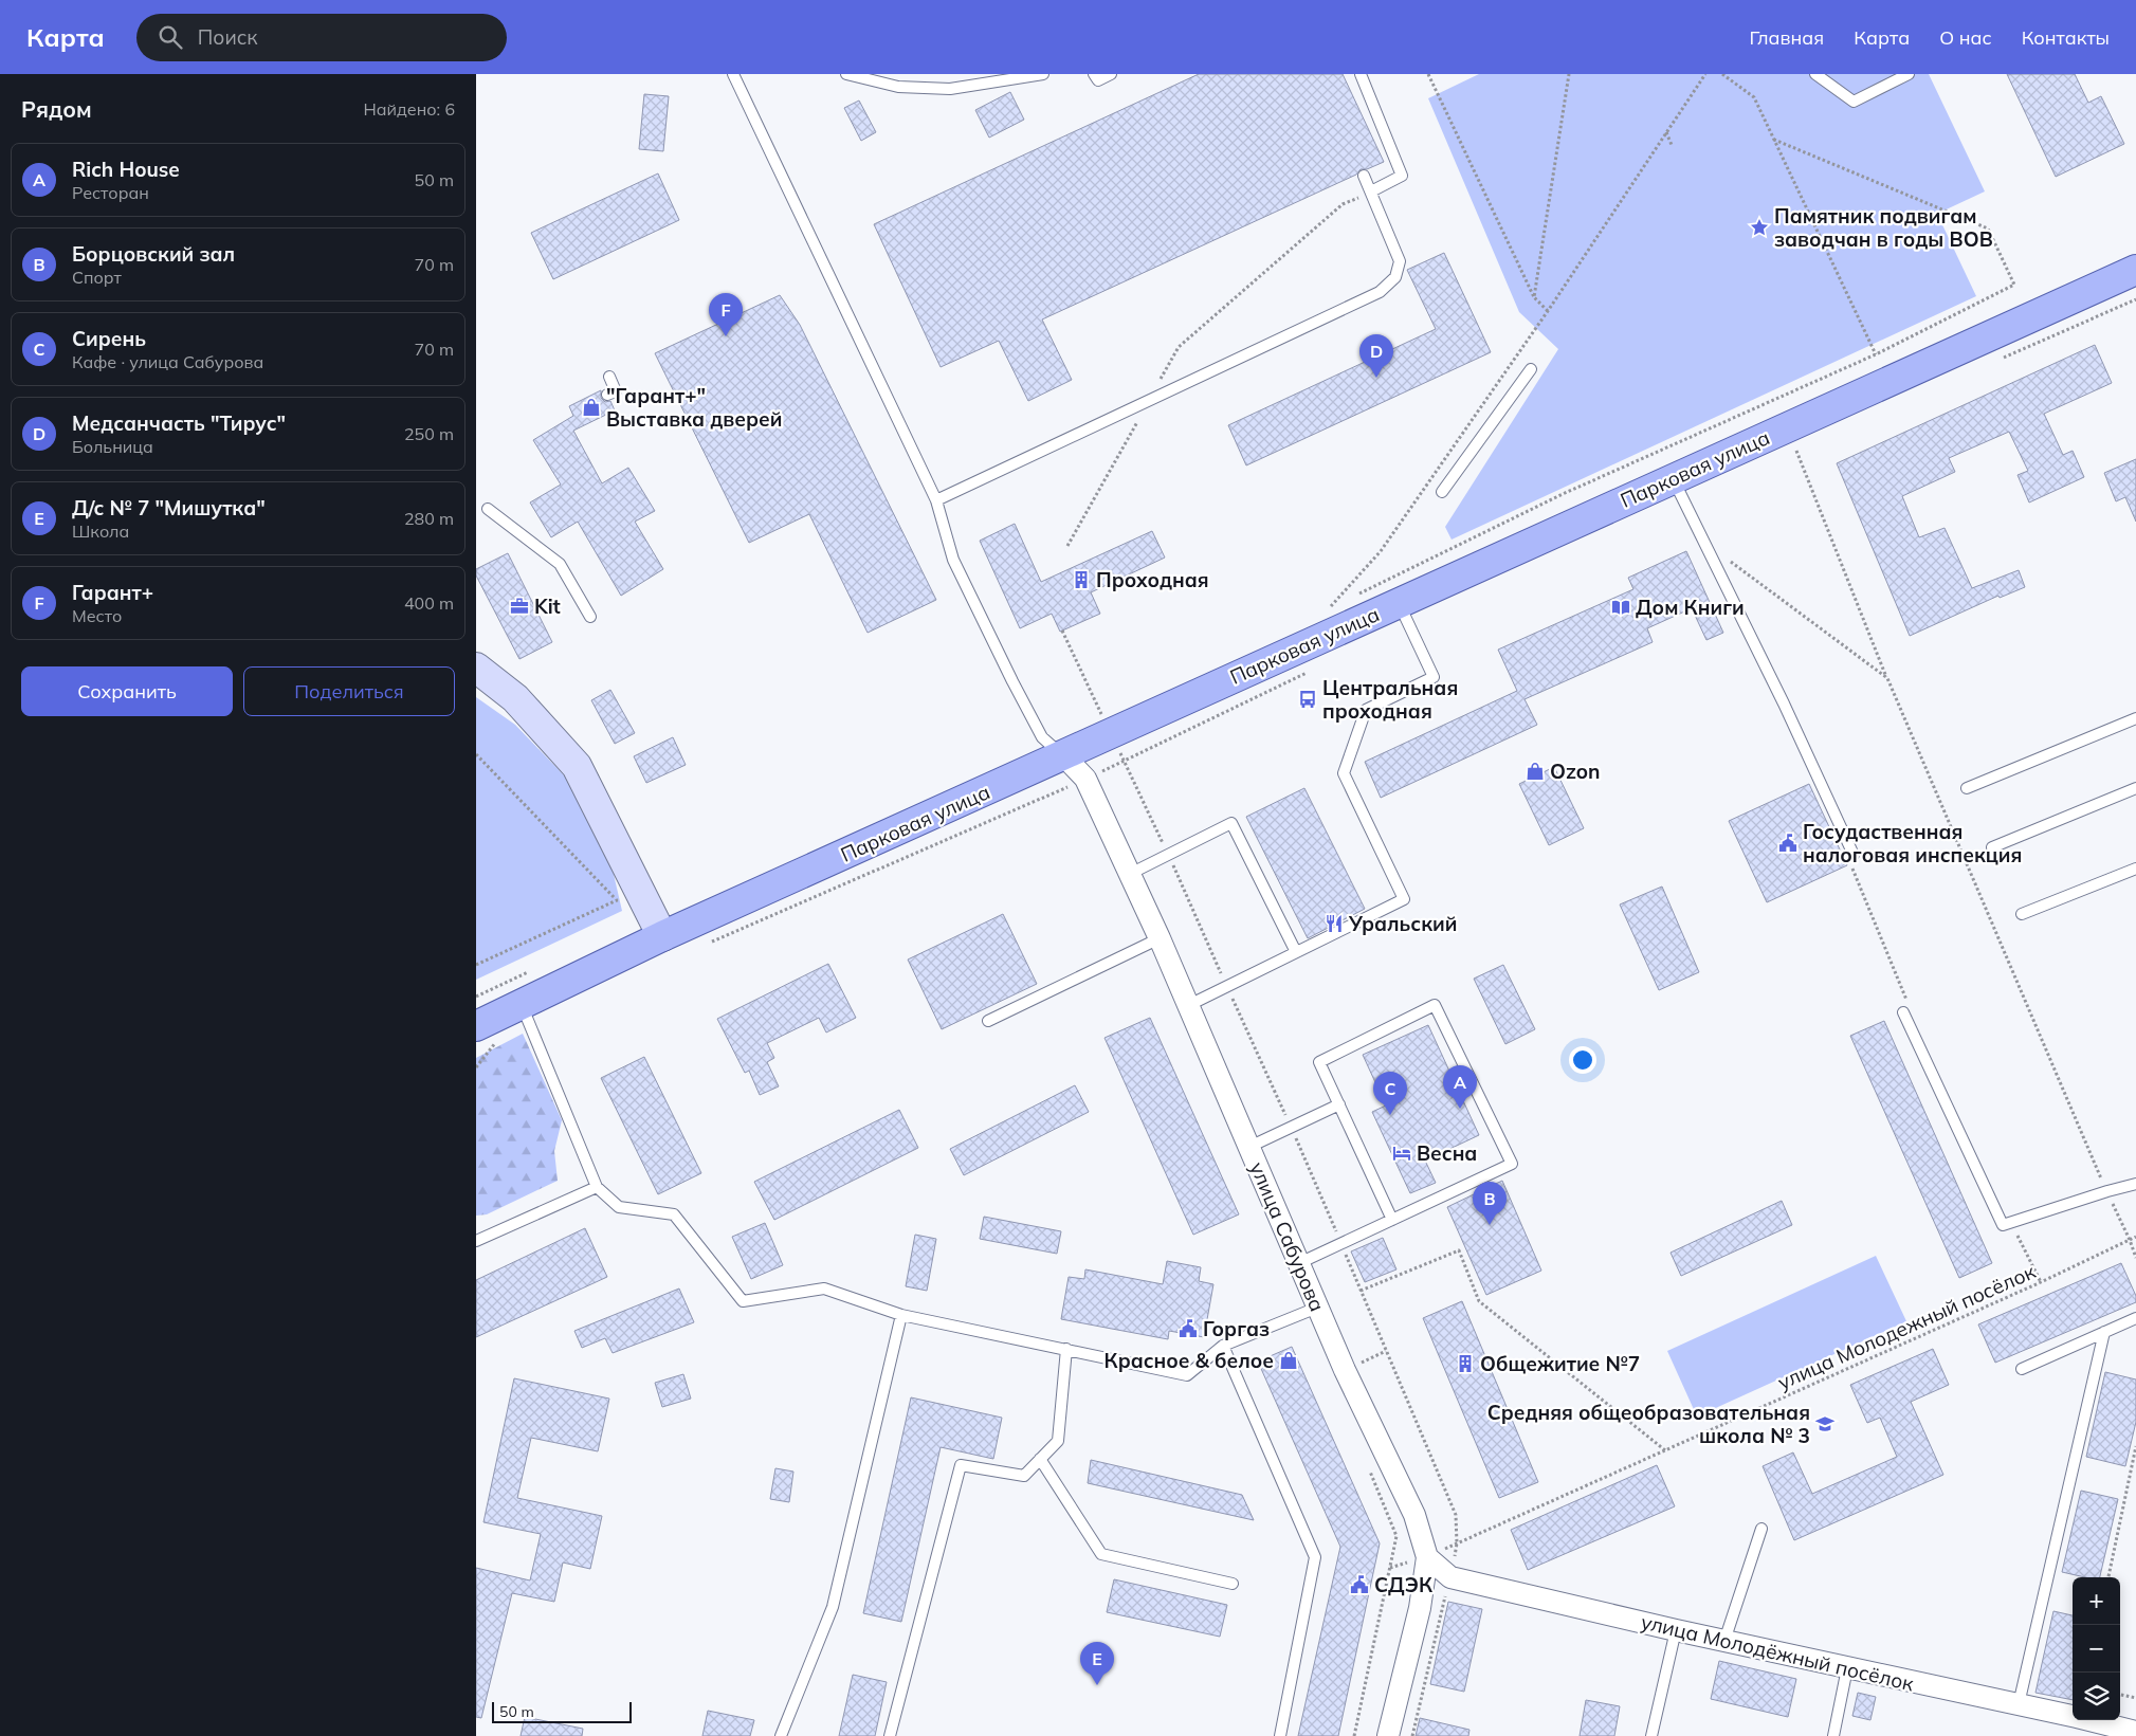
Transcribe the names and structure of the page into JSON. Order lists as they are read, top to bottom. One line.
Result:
{"streets":{"main road":["Парковая улица"],"street":["улица Сабурова","улица Молодёжный посёлок"],"path":["улица Молодежный посёлок"]},"crossings":[["Парковая улица","улица Сабурова"],["улица Сабурова","улица Молодежный посёлок"],["улица Сабурова","улица Молодёжный посёлок"],["улица Молодежный посёлок","улица Молодёжный посёлок"]],"places":{"place":["Памятник подвигам заводчан в годы ВОВ"],"shop":["\"Гарант+\" Выставка дверей","Ozon","Красное & белое"],"building":["Проходная","Общежитие №7"],"office":["Kit"],"library":["Дом Книги"],"bus stop":["Центральная проходная"],"public building":["Госудаственная налоговая инспекция","Горгаз","СДЭК"],"restaurant":["Уральский"],"hotel":["Весна"],"school or university":["Средняя общеобразовательная школа № 3"]},"scale_bar":"50 m","page":{"header":"Карта","search":"Поиск","nav":["Главная","Карта","О нас","Контакты"],"heading":["Рядом","Найдено: 6"],"list":[{"mark":"A","name":"Rich House","note":"Ресторан","value":"50 m"},{"mark":"B","name":"Борцовский зал","note":"Спорт","value":"70 m"},{"mark":"C","name":"Сирень","note":"Кафе · улица Сабурова","value":"70 m"},{"mark":"D","name":"Медсанчасть \"Тирус\"","note":"Больница","value":"250 m"},{"mark":"E","name":"Д/с № 7 \"Мишутка\"","note":"Школа","value":"280 m"},{"mark":"F","name":"Гарант+","note":"Место","value":"400 m"}],"pins":["F","D","A","C","B","E"],"buttons":["Сохранить","Поделиться"],"map_buttons":["+","−"],"scale":"50 m"}}
